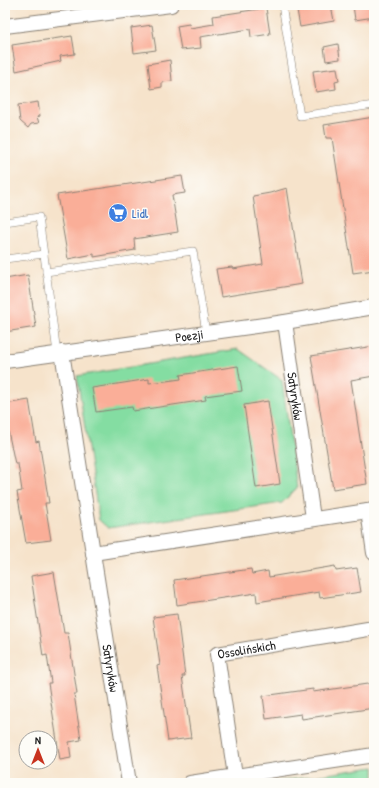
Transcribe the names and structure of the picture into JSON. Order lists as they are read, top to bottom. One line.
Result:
{"streets":{"street":["Poezji","Satyryków","Ossolińskich"]},"crossings":[["Poezji","Satyryków"]],"places":{"supermarket":["Lidl"]},"north":"top"}
